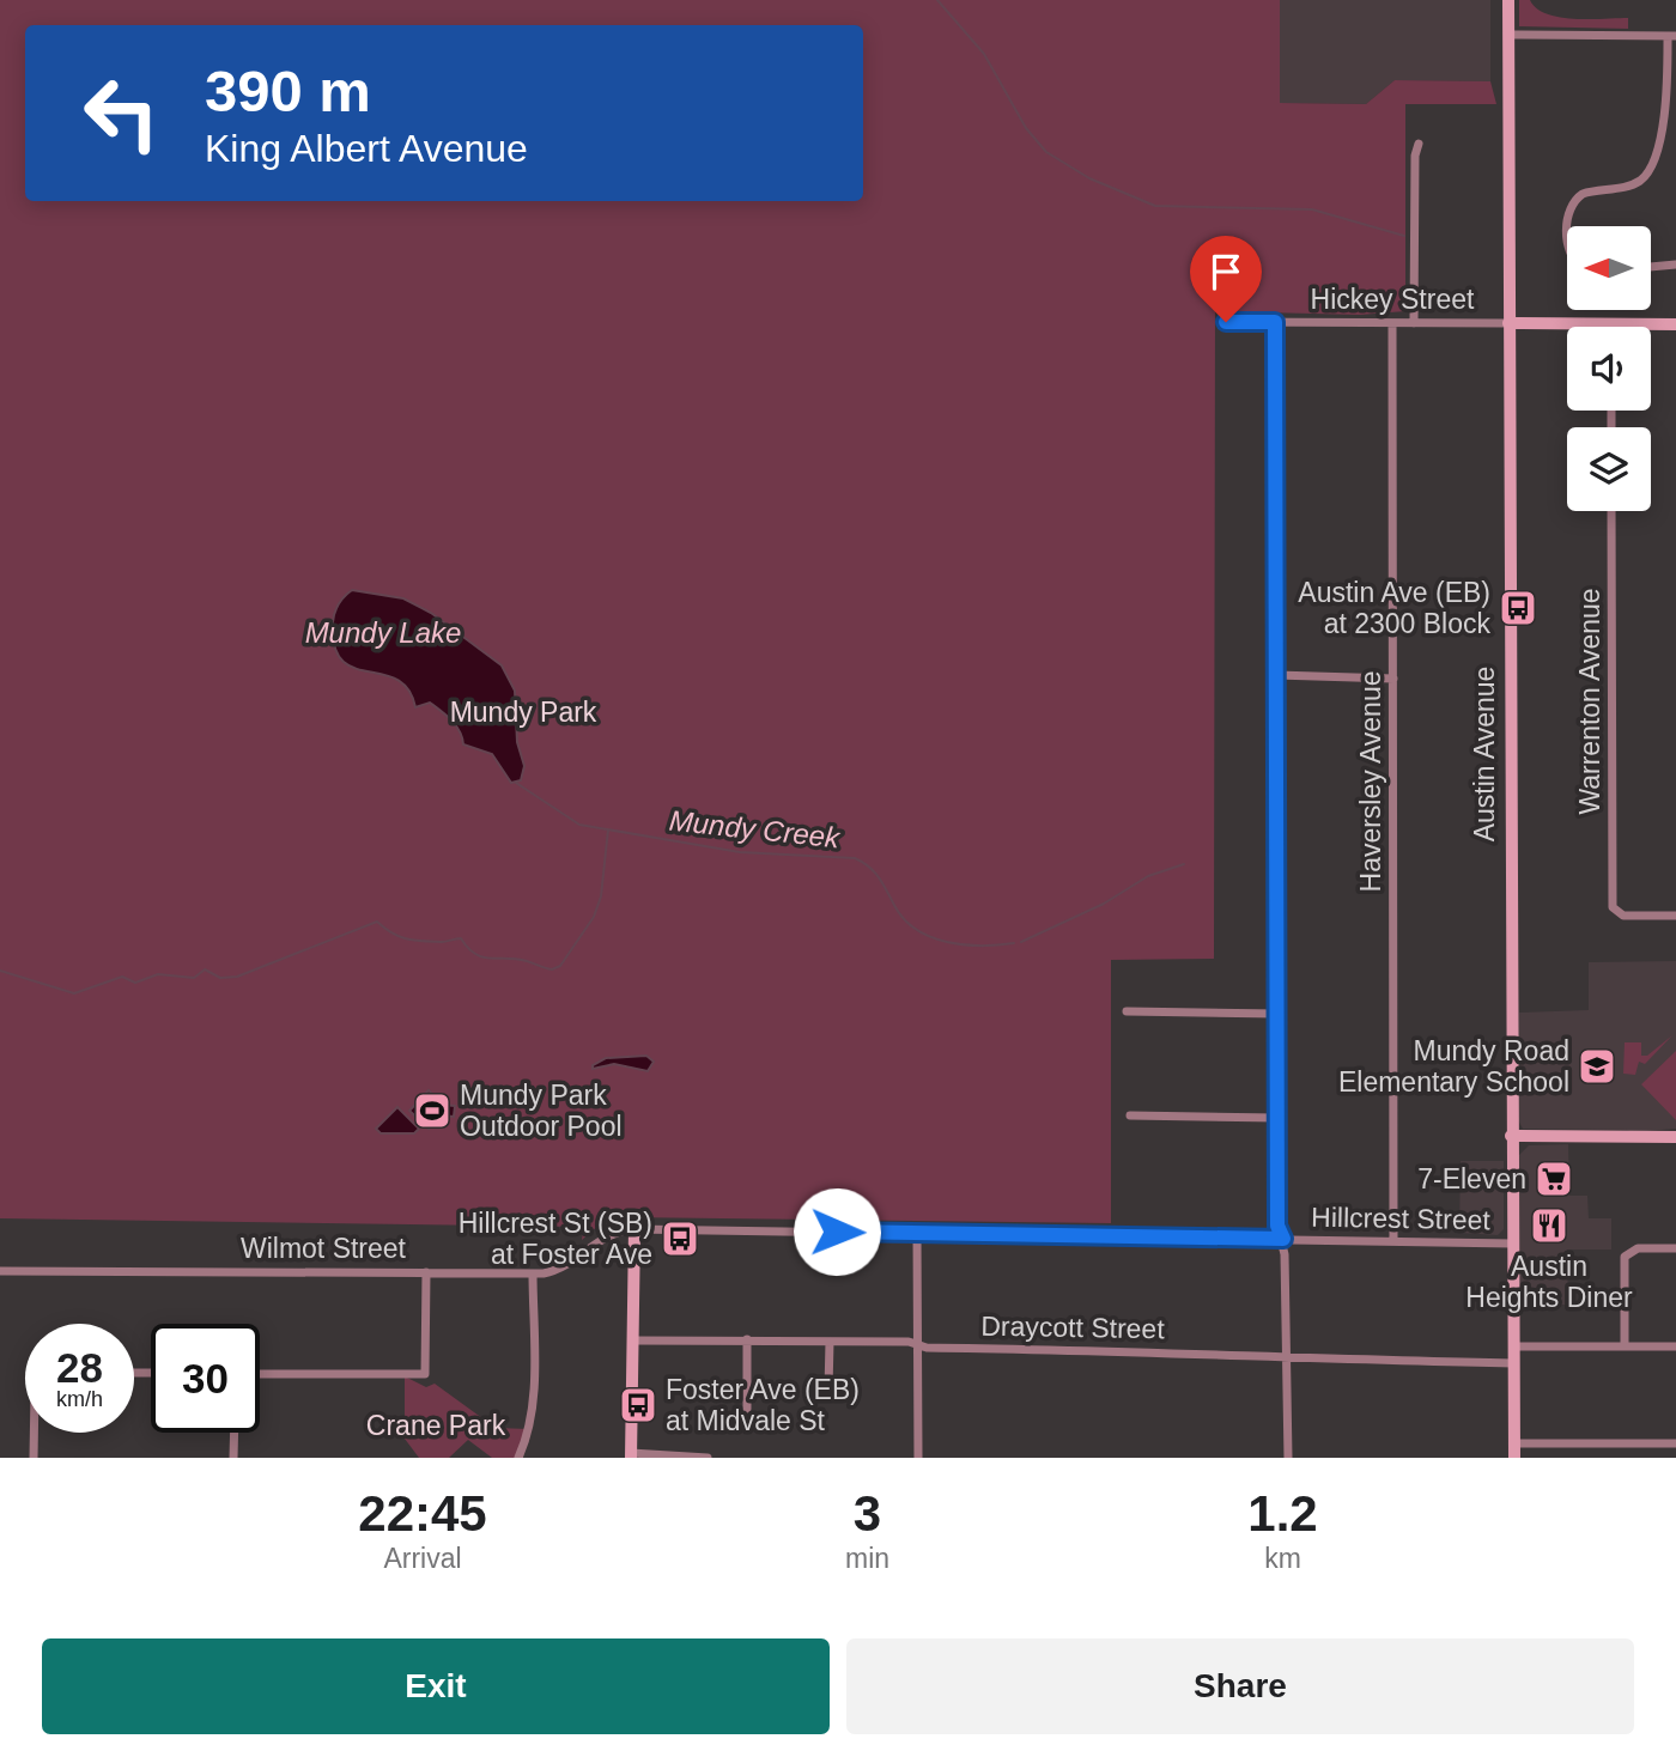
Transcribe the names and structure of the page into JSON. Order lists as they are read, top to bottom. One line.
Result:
{"streets":{"main road":["Austin Avenue"],"street":["Hickey Street","Warrenton Avenue","Haversley Avenue","Hillcrest Street","Wilmot Street","Draycott Street"]},"crossings":[["Hickey Street","Austin Avenue"],["Hickey Street","Haversley Avenue"],["Austin Avenue","Hillcrest Street"],["Austin Avenue","Draycott Street"],["Haversley Avenue","Hillcrest Street"],["Hillcrest Street","Wilmot Street"]],"water":["Mundy Lake","Mundy Creek"],"parks":["Mundy Park","Crane Park"],"places":{"bus stop":["Austin Ave (EB) at 2300 Block","Hillcrest St (SB) at Foster Ave","Foster Ave (EB) at Midvale St"],"school or university":["Mundy Road Elementary School"],"sports":["Mundy Park Outdoor Pool"],"supermarket":["7-Eleven"],"restaurant":["Austin Heights Diner"]},"north":"left","page":{"turn":["390 m","King Albert Avenue"],"speed":"28 km/h","limit":"30","eta":["22:45","Arrival","3","min","1.2","km"],"buttons":["Exit","Share"]}}
